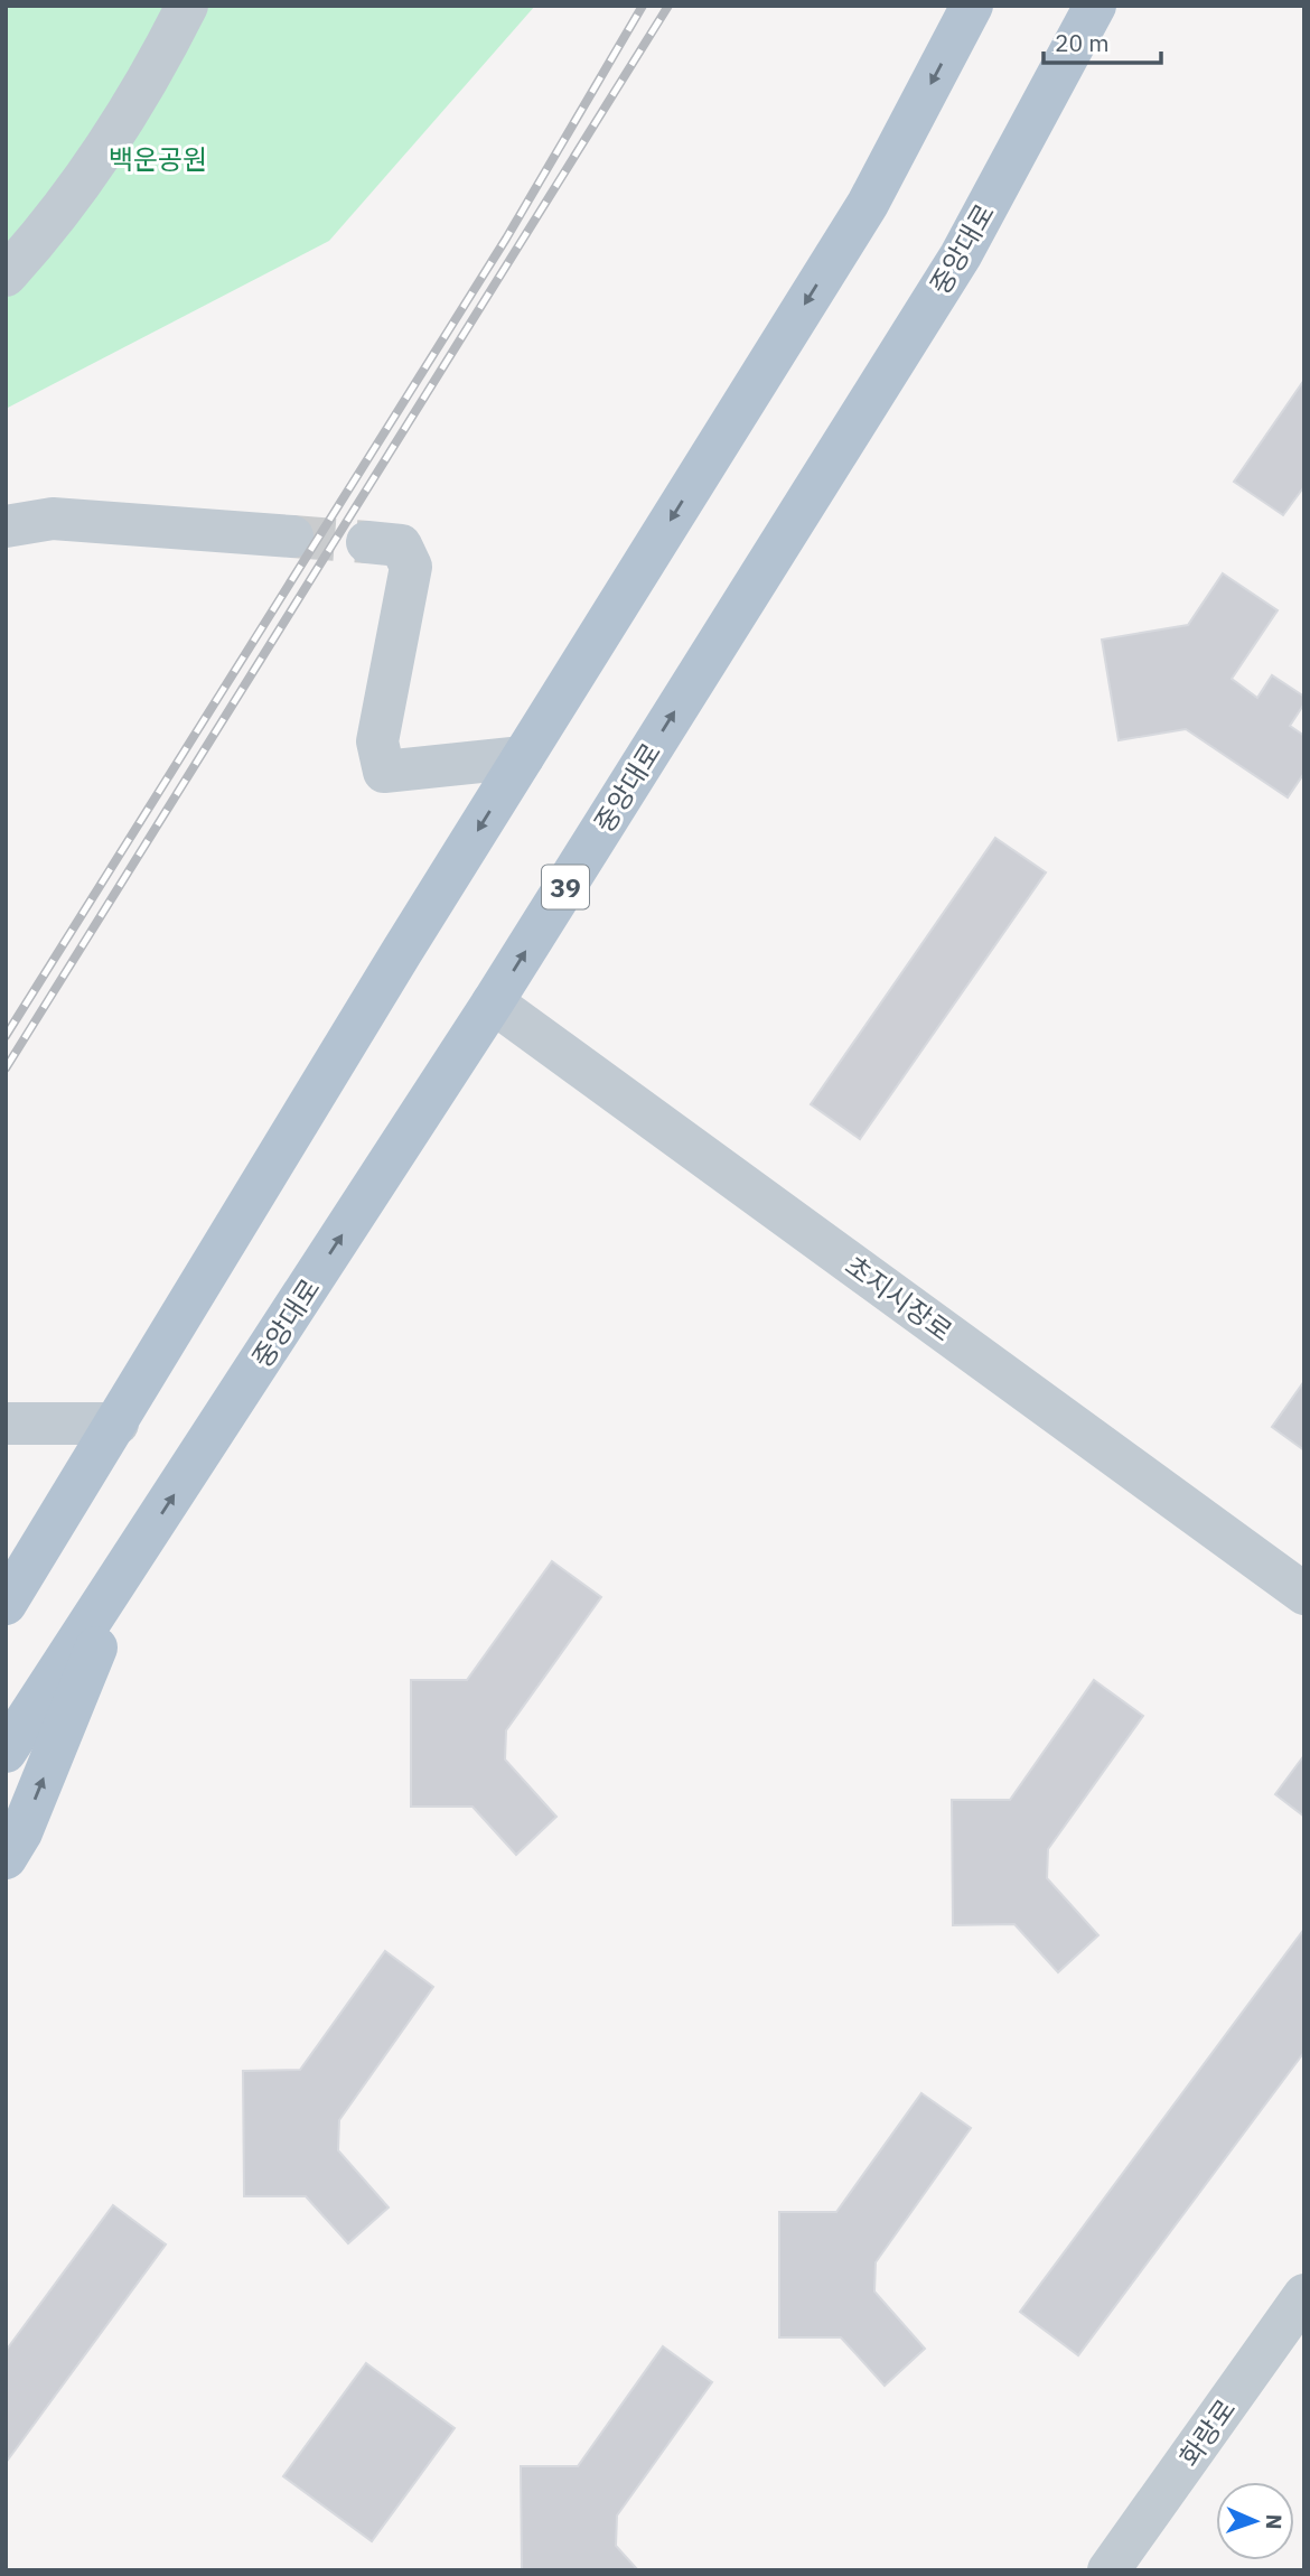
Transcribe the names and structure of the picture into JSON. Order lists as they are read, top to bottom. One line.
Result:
{"streets":{"main road":["중앙대로","39"],"street":["초지시장로","화랑로"]},"crossings":[["중앙대로","초지시장로"]],"parks":["백운공원"],"scale_bar":"20 m","north":"right"}
